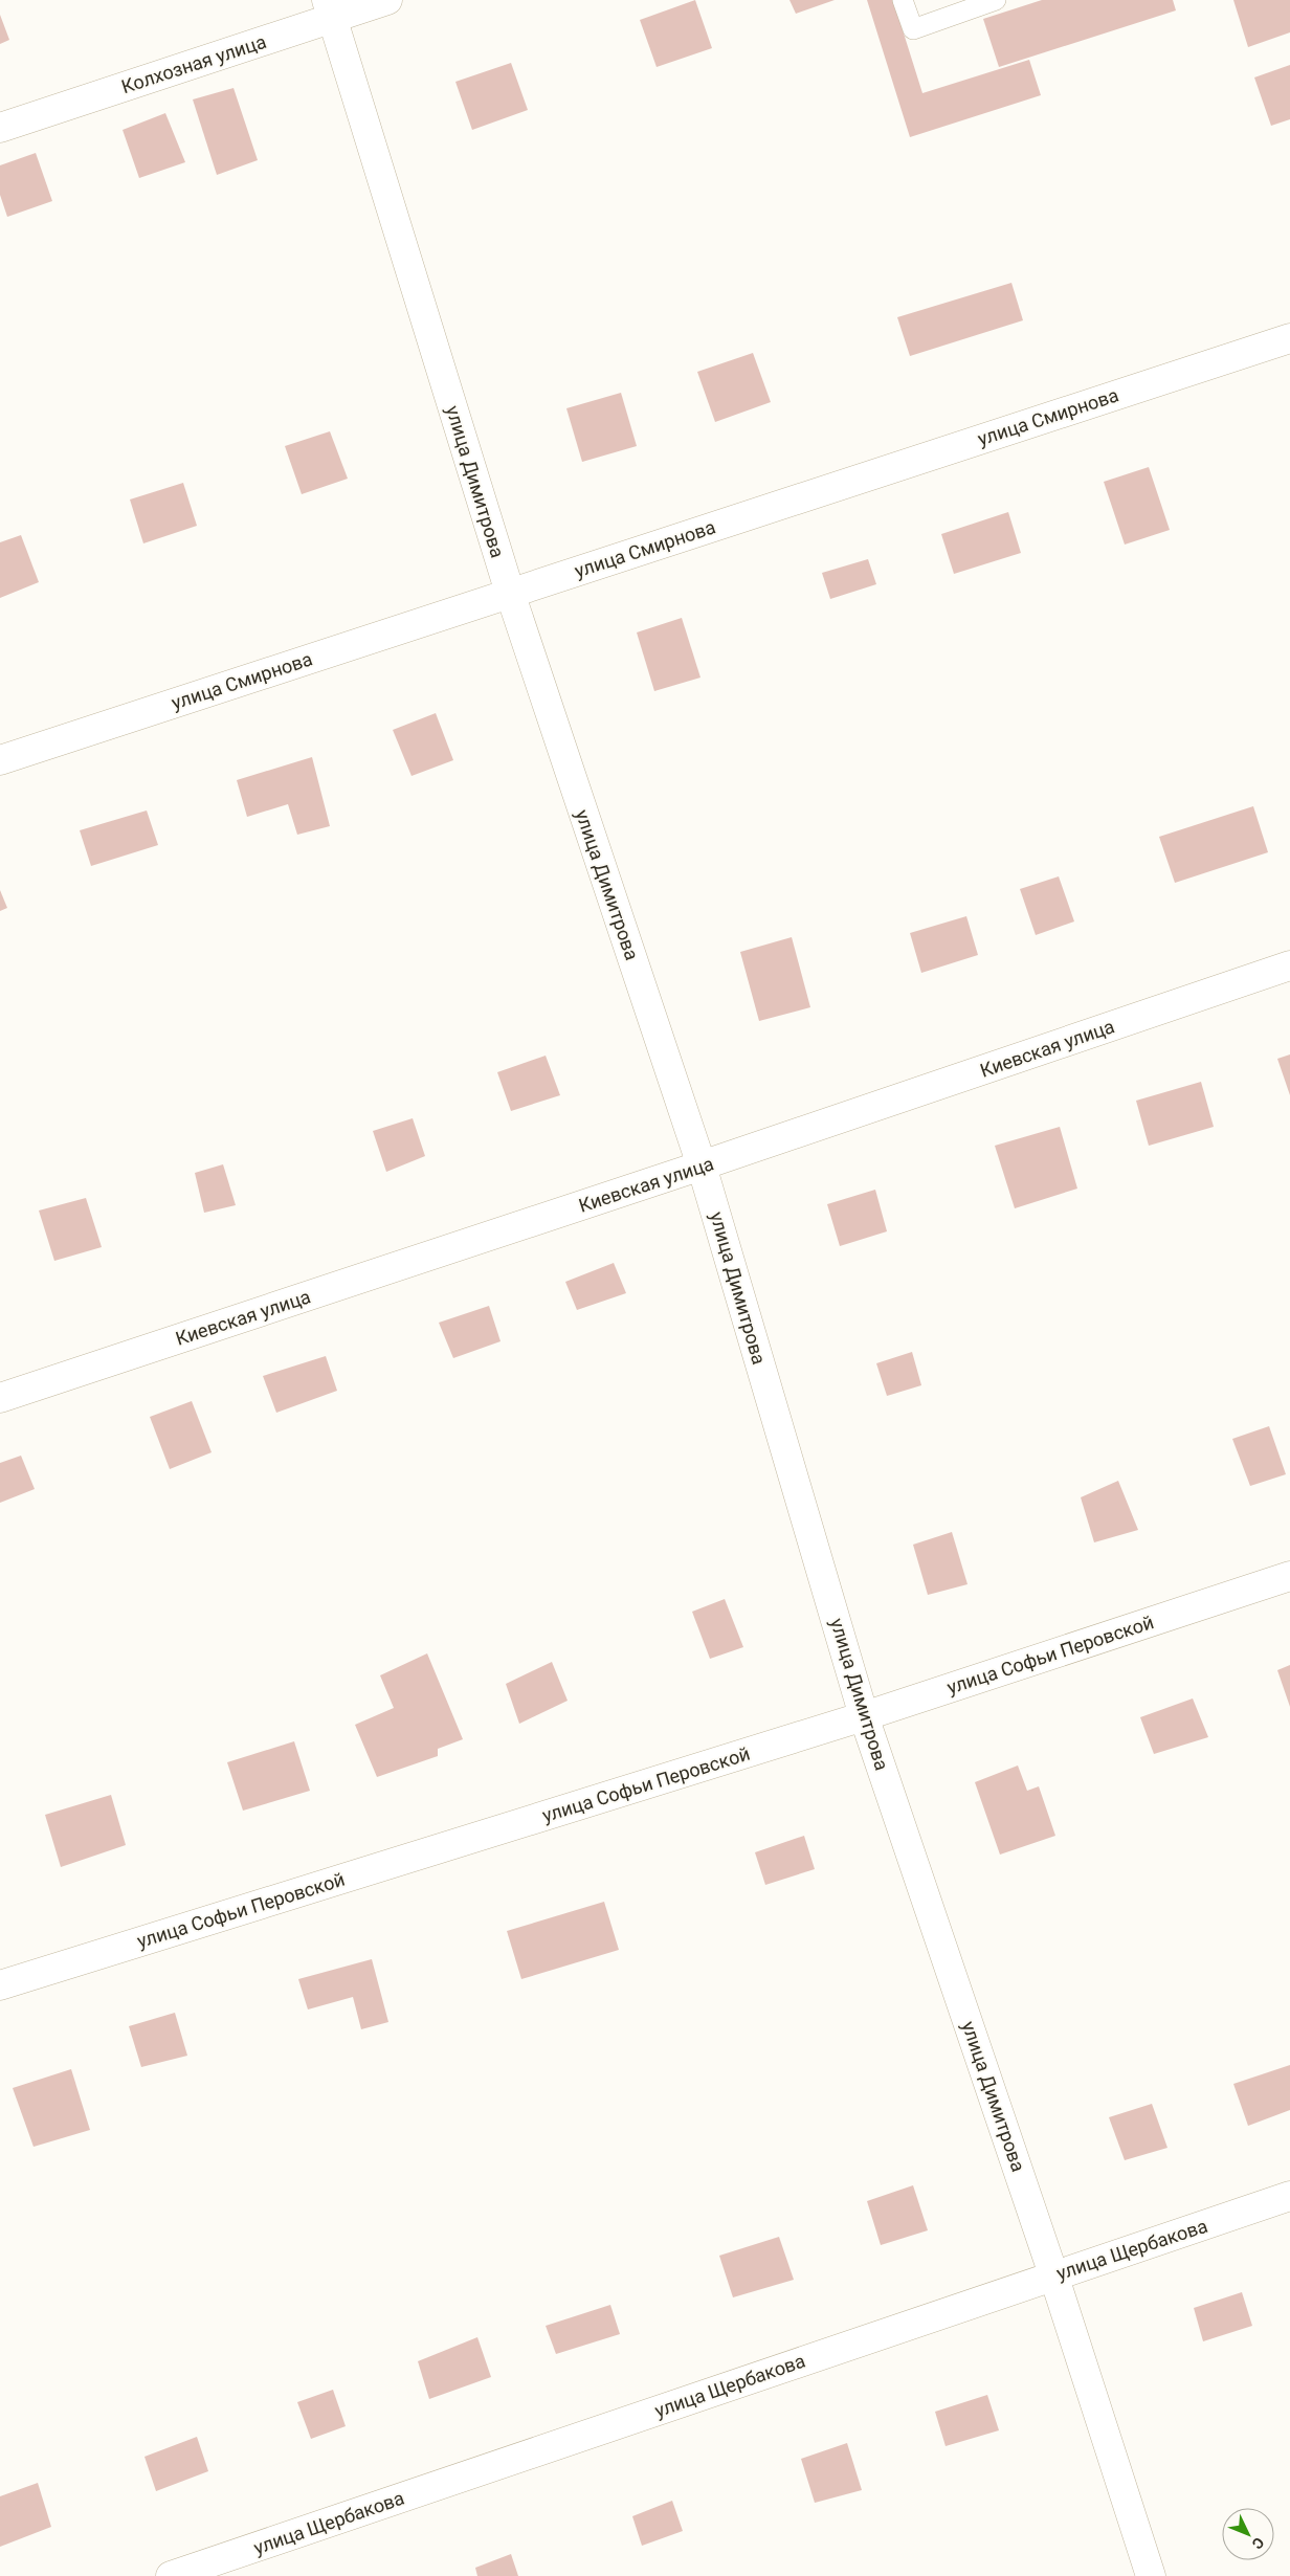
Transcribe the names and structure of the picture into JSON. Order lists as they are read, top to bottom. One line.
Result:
{"streets":{"street":["Колхозная улица","улица Смирнова","улица Димитрова","Киевская улица","улица Софьи Перовской","улица Щербакова"]},"crossings":[["Колхозная улица","улица Димитрова"],["улица Смирнова","улица Димитрова"],["улица Димитрова","Киевская улица"],["улица Димитрова","улица Софьи Перовской"],["улица Димитрова","улица Щербакова"]],"north":"bottom right"}
